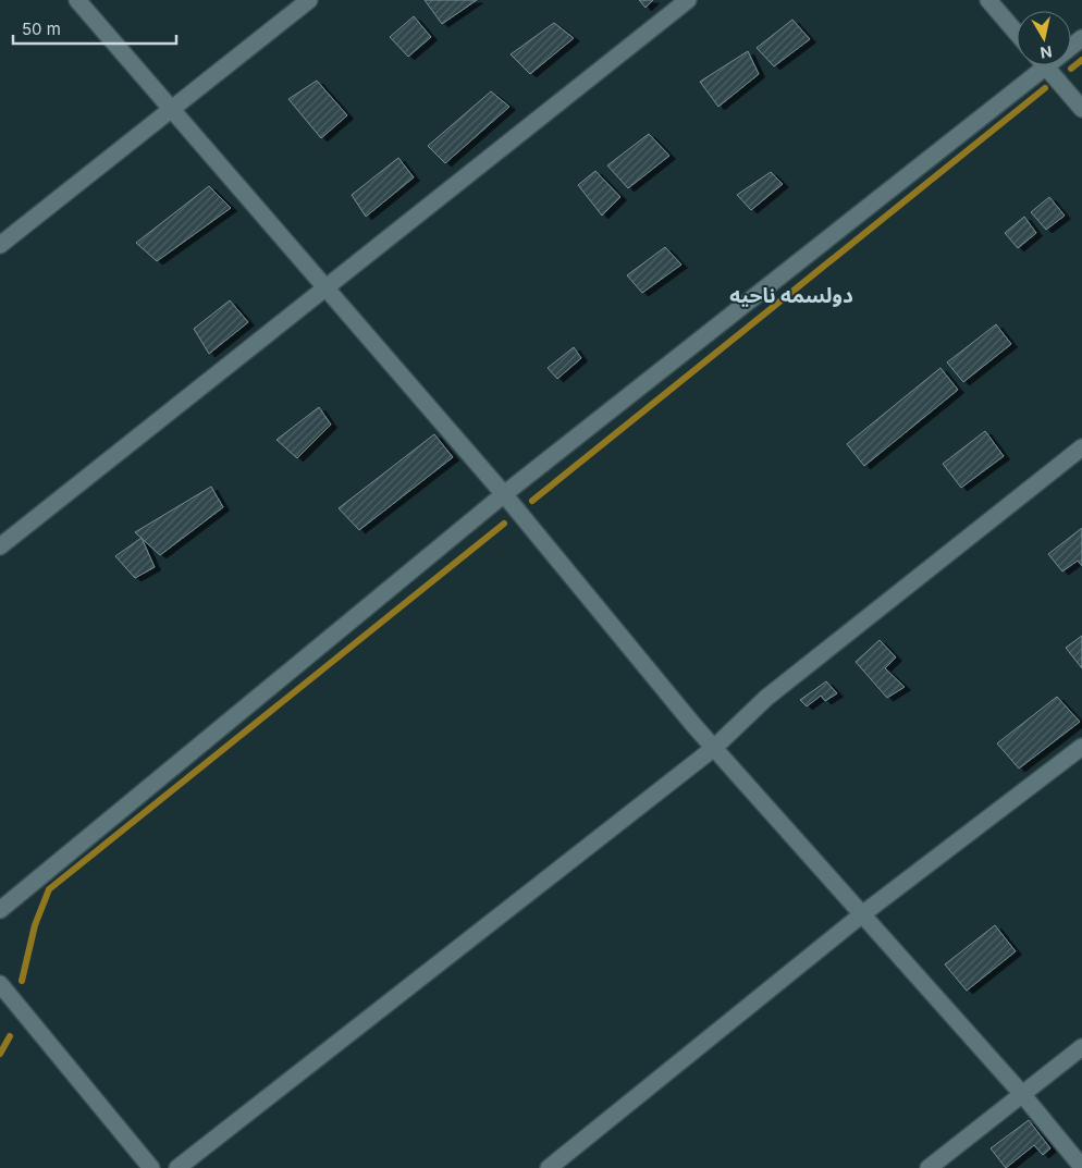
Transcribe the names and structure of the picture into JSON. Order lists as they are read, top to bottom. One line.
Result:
{"districts":["دولسمه ناحیه"],"scale_bar":"50 m","north":"bottom"}
